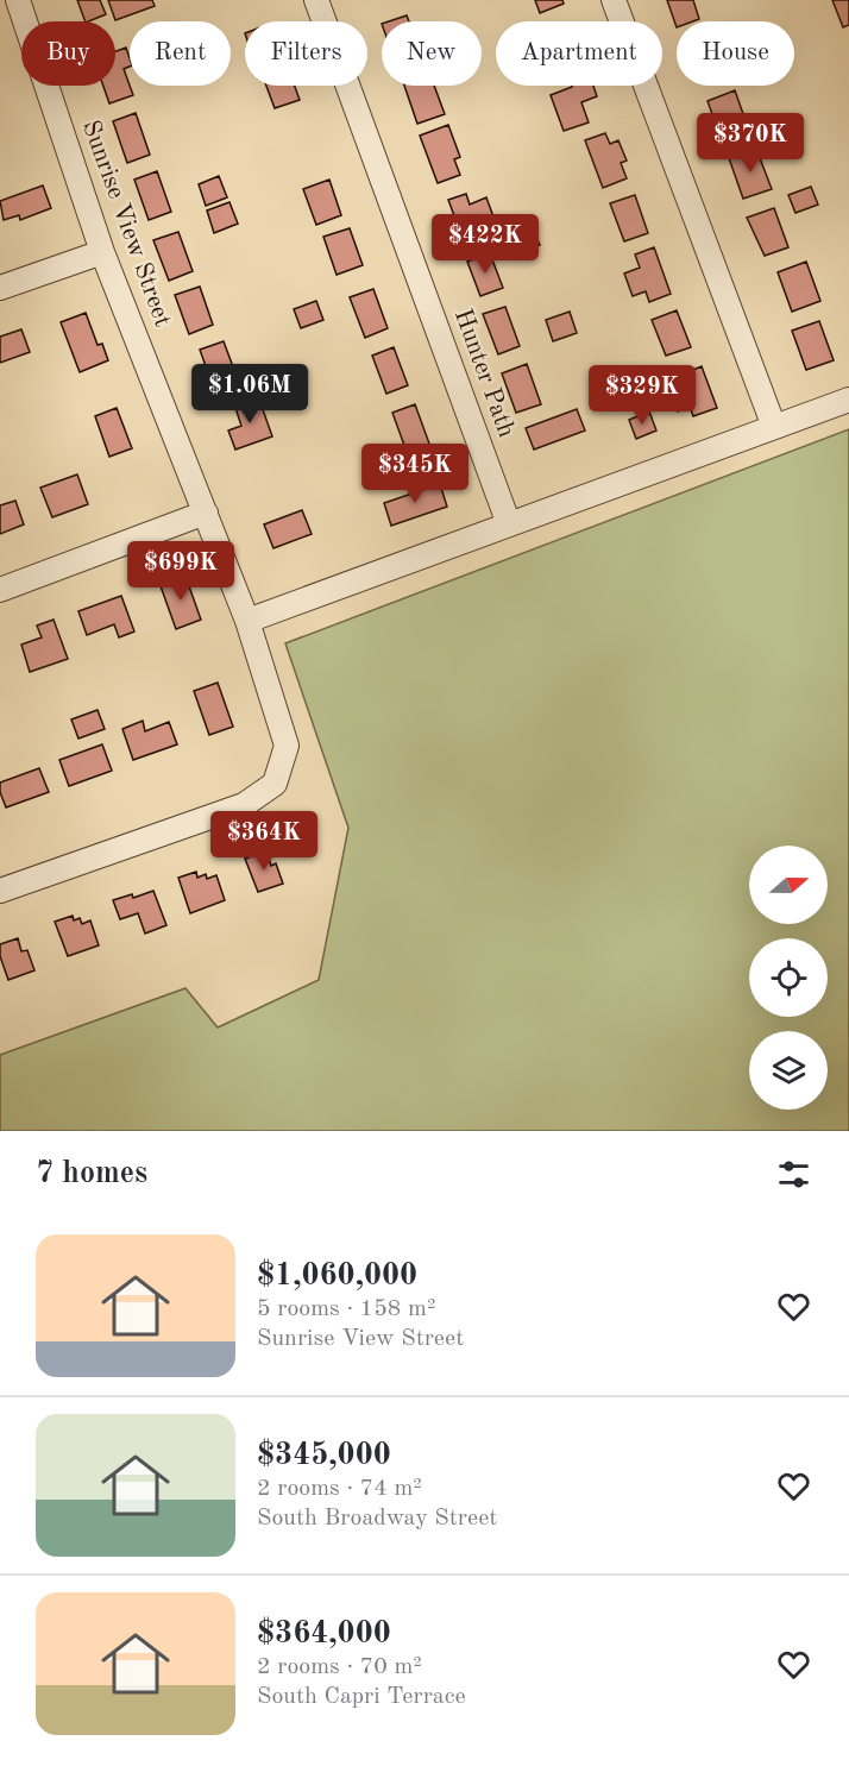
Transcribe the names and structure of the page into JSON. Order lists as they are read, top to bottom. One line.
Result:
{"streets":{"street":["Sunrise View Street","Hunter Path"]},"north":"right","page":{"chip":["Buy","Rent","Filters","New","Apartment","House"],"price":["$370K","$422K","$1.06M","$329K","$345K","$699K","$364K"],"heading":"7 homes","list":[{"name":"$1,060,000","note":"5 rooms · 158 m² · Sunrise View Street"},{"name":"$345,000","note":"2 rooms · 74 m² · South Broadway Street"},{"name":"$364,000","note":"2 rooms · 70 m² · South Capri Terrace"}]}}
